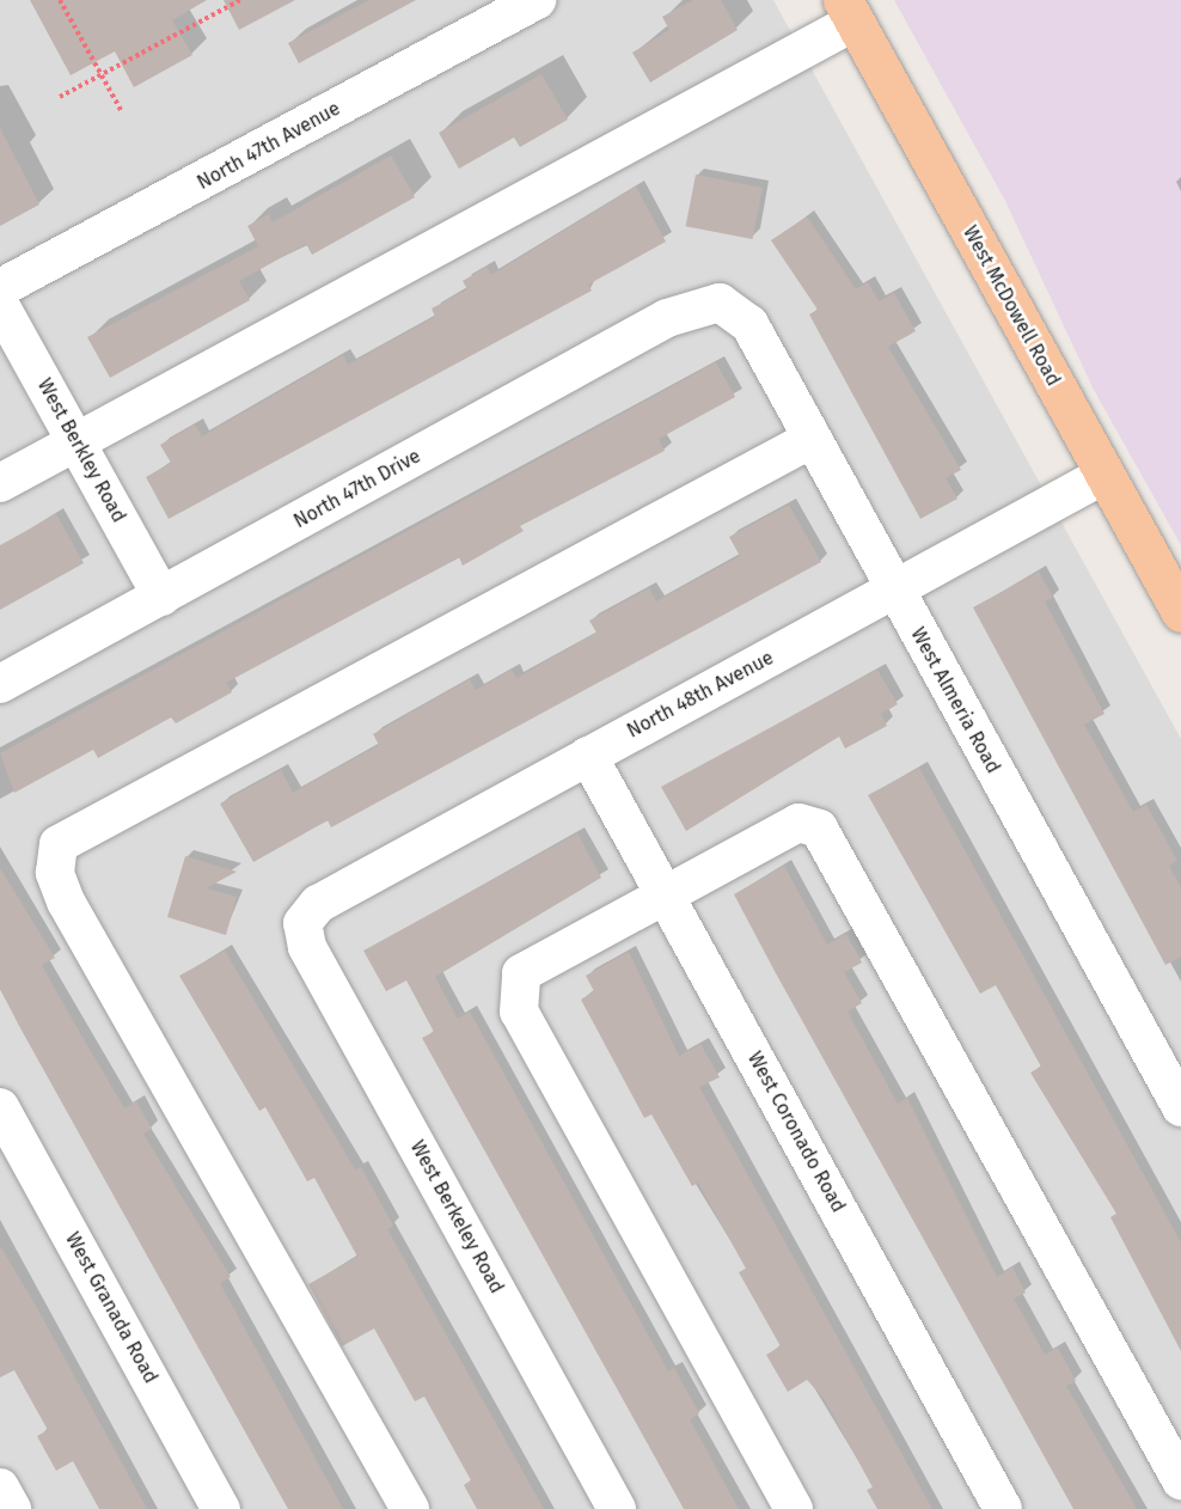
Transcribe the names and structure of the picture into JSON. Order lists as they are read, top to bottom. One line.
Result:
{"streets":{"main road":["West McDowell Road"],"street":["North 47th Avenue","West Berkley Road","North 47th Drive","North 48th Avenue","West Almeria Road","West Coronado Road","West Berkeley Road","West Granada Road"]},"crossings":[["West McDowell Road","North 48th Avenue"],["West Berkley Road","North 47th Drive"],["North 47th Drive","West Almeria Road"],["North 48th Avenue","West Almeria Road"],["North 48th Avenue","West Coronado Road"],["North 48th Avenue","West Berkeley Road"]]}
